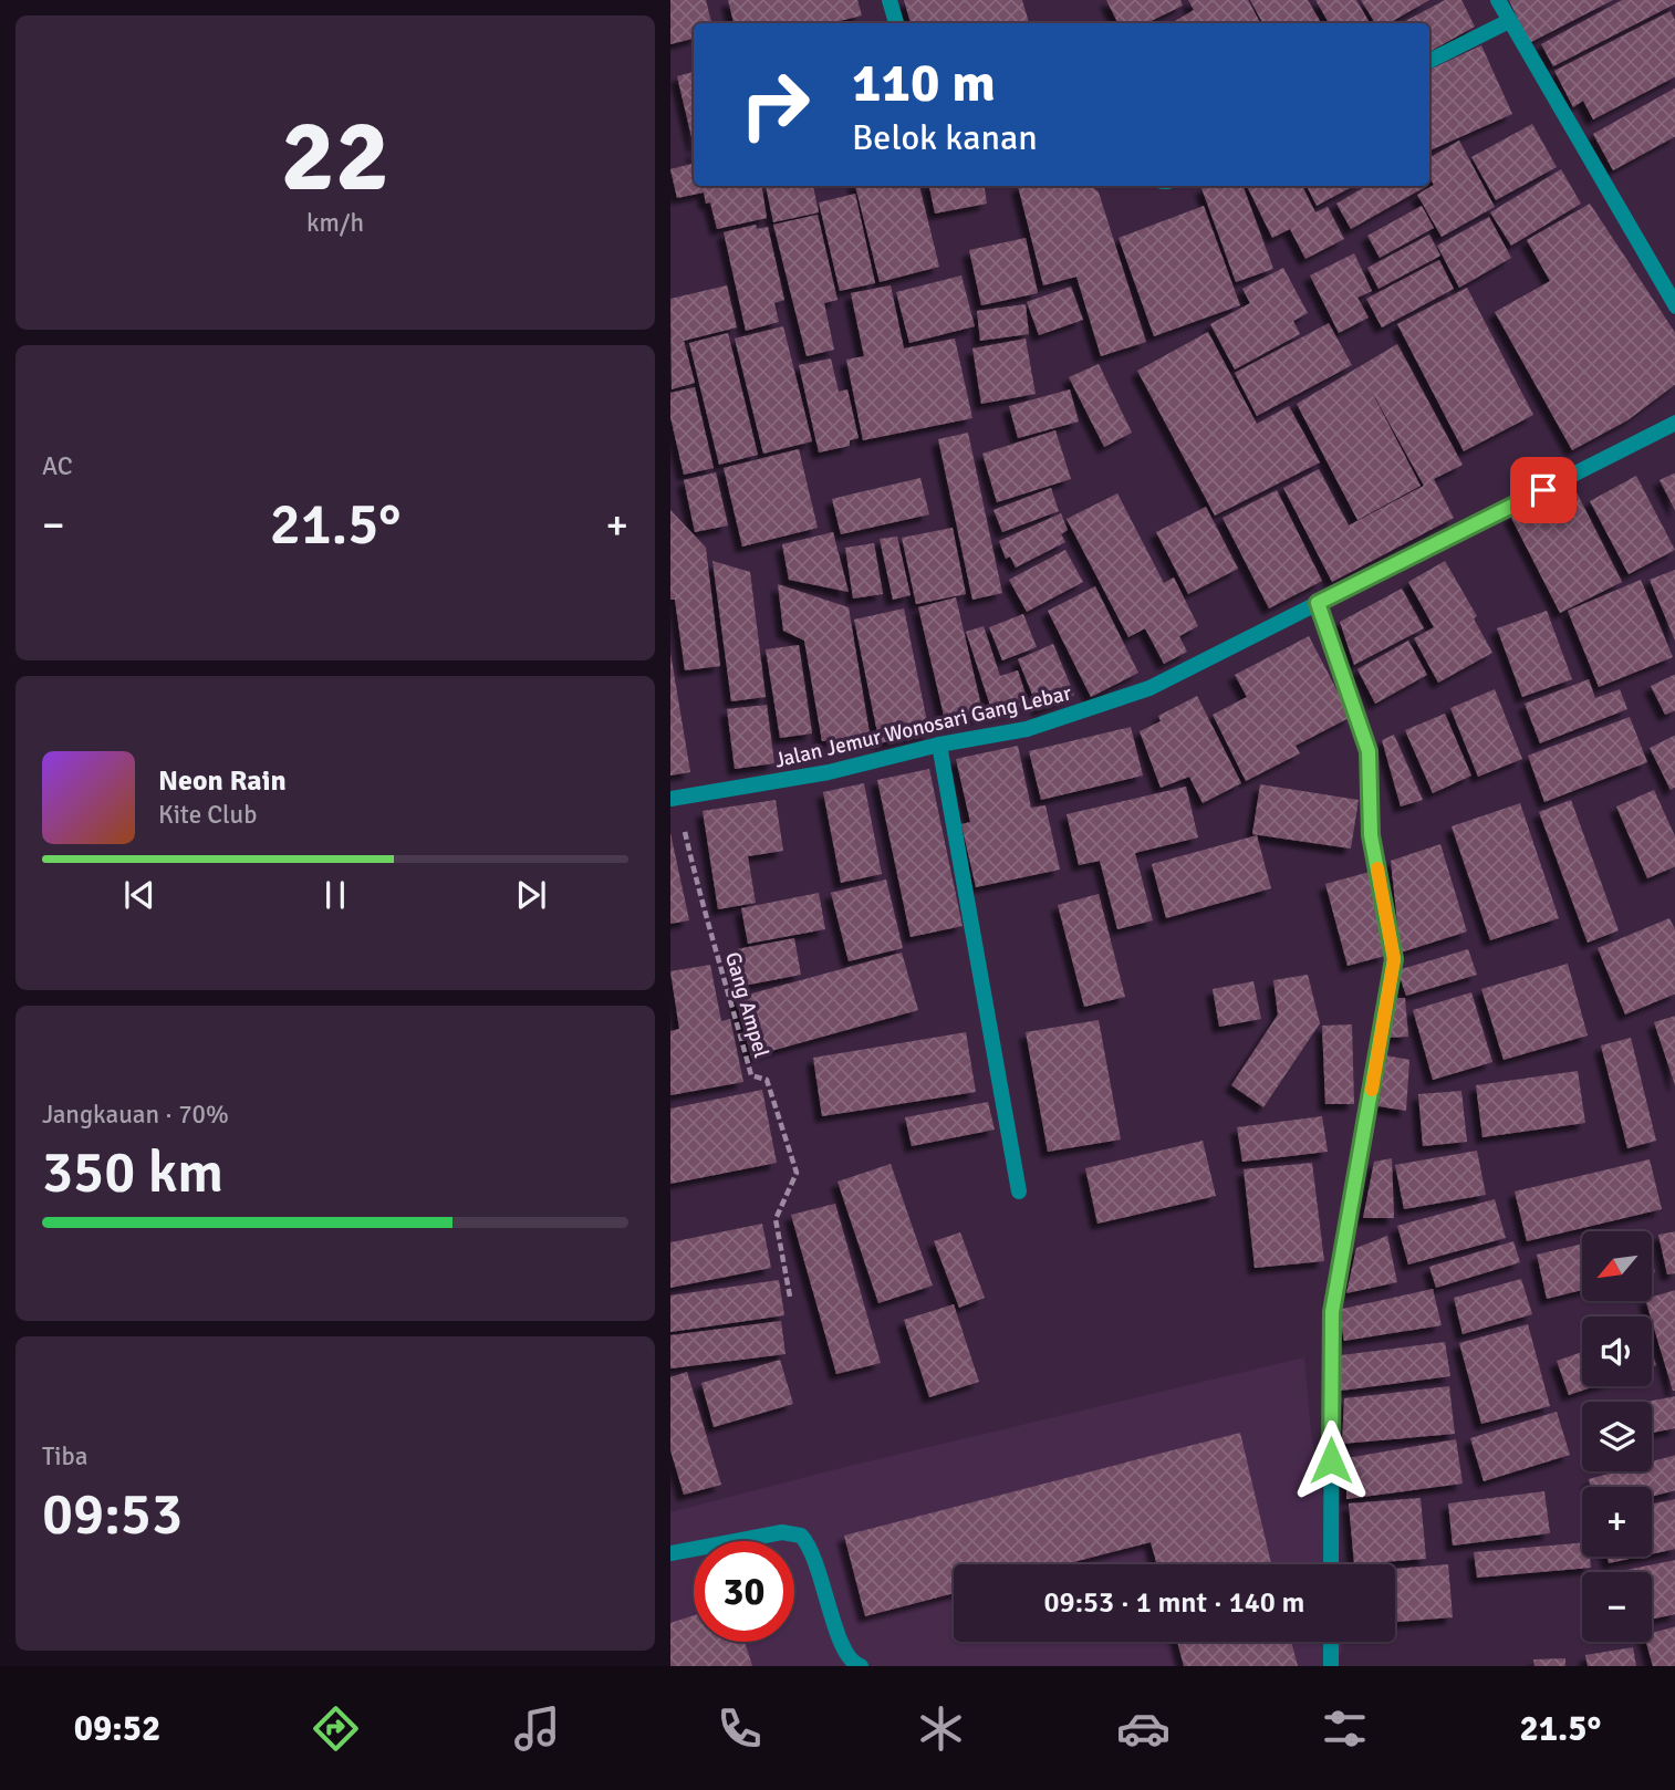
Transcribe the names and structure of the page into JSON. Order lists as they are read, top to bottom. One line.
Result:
{"streets":{"street":["Jalan Jemur Wonosari Gang Lebar"],"path":["Gang Ampel"]},"crossings":[["Jalan Jemur Wonosari Gang Lebar","Gang Ampel"]],"north":"bottom left","page":{"tile":[["22","km/h"],"AC",["Jangkauan · 70%","350 km"],["Tiba","09:53"]],"turn":["110 m","Belok kanan"],"heat":["−","21.5°","+"],"song":["Neon Rain","Kite Club"],"map_buttons":["+","−"],"limit":"30","trip":"09:53 · 1 mnt · 140 m","tabs":["09:52","21.5°"]}}
